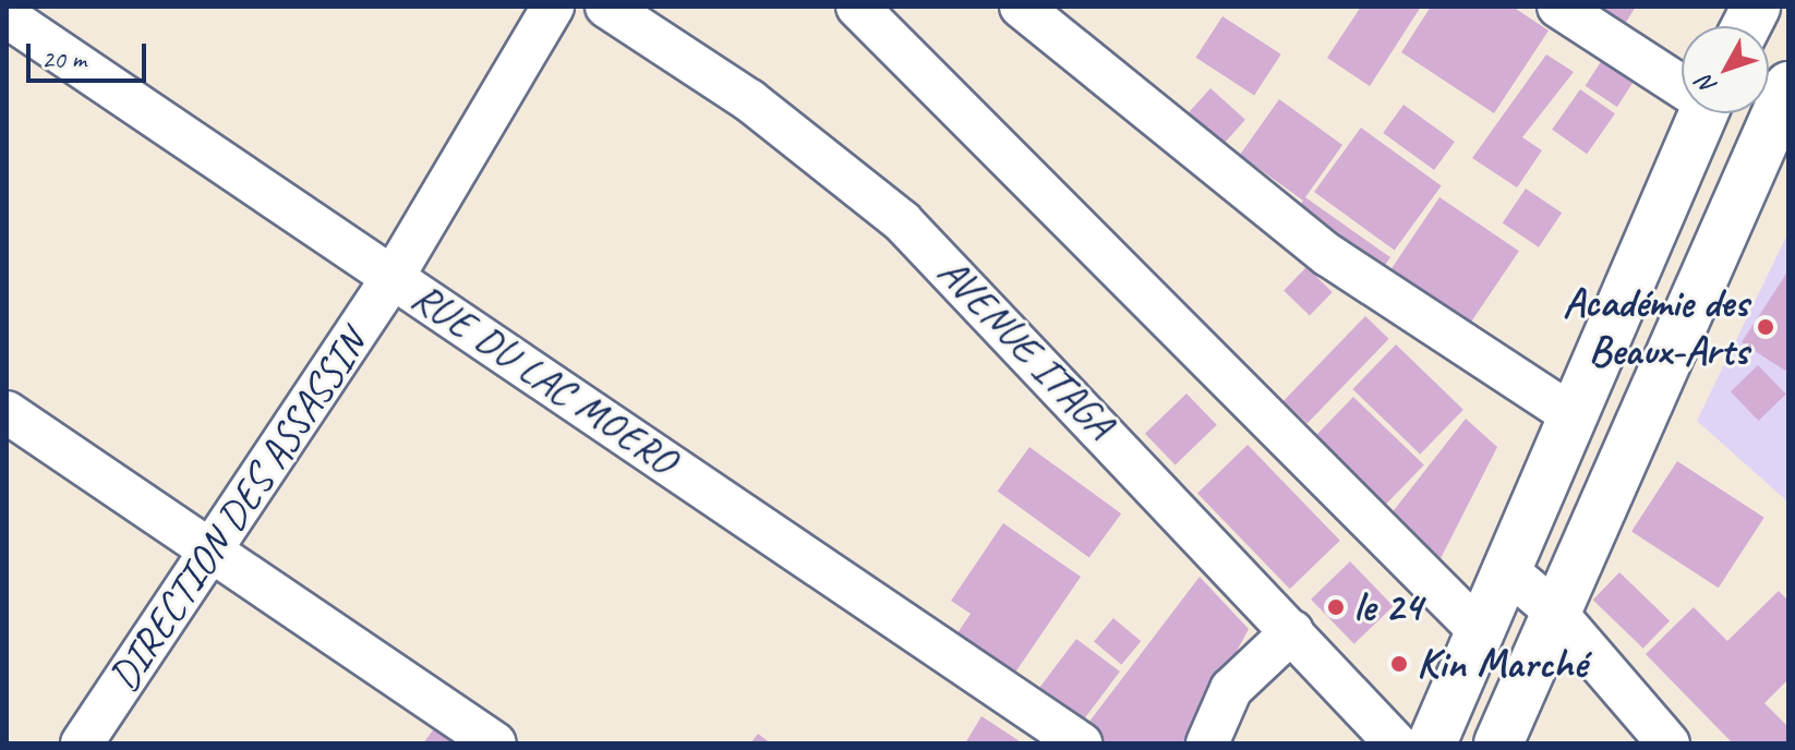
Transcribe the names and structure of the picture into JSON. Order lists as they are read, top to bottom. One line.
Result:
{"streets":{"street":["AVENUE ITAGA","RUE DU LAC MOERO","DIRECTION DES ASSASSIN"]},"crossings":[["RUE DU LAC MOERO","DIRECTION DES ASSASSIN"]],"places":["Académie des Beaux-Arts","le 24","Kin Marché"],"scale_bar":"20 m","north":"bottom left"}
